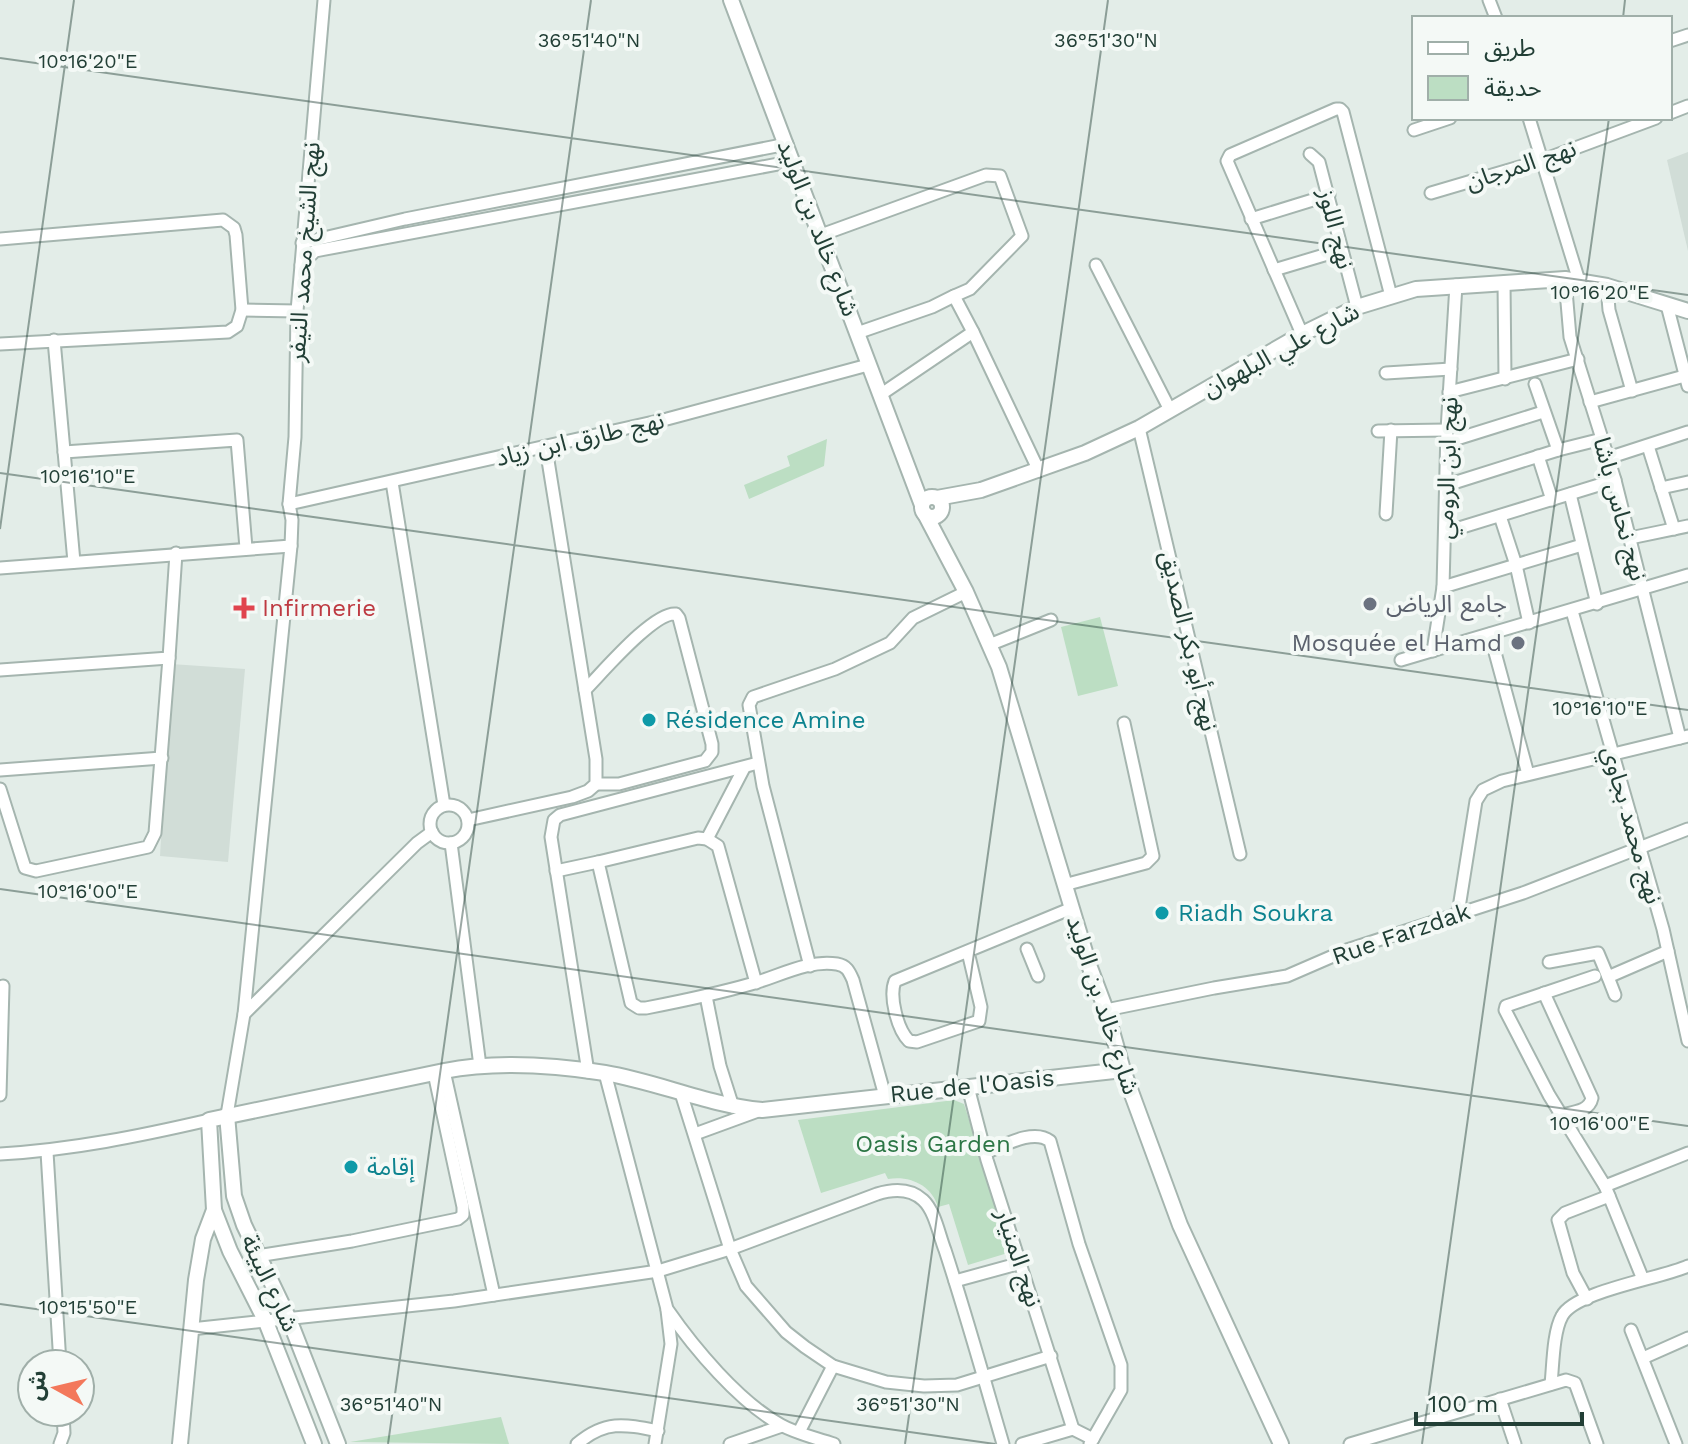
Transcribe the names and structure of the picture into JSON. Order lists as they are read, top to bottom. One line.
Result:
{"streets":{"street":["نهج المرجان","شارع خالد بن الوليد","نهج اللوز","نهج الشيخ محمد النيفر","شارع علي البلهوان","نهج طارق ابن زياد","نهج ابن الرومي","نهج نحاس باشا","نهج أبو بكر الصديق","نهج محمد بجاوي","Rue Farzdak","Rue de l'Oasis","نهج المنيار","شارع البيئة"]},"crossings":[["نهج المرجان","نهج نحاس باشا"],["شارع خالد بن الوليد","شارع علي البلهوان"],["شارع خالد بن الوليد","نهج طارق ابن زياد"],["شارع خالد بن الوليد","Rue Farzdak"],["شارع خالد بن الوليد","Rue de l'Oasis"],["نهج اللوز","شارع علي البلهوان"],["نهج الشيخ محمد النيفر","نهج طارق ابن زياد"],["نهج الشيخ محمد النيفر","Rue de l'Oasis"],["نهج الشيخ محمد النيفر","شارع البيئة"],["شارع علي البلهوان","نهج ابن الرومي"],["شارع علي البلهوان","نهج نحاس باشا"],["شارع علي البلهوان","نهج أبو بكر الصديق"],["نهج محمد بجاوي","Rue Farzdak"],["Rue de l'Oasis","نهج المنيار"],["Rue de l'Oasis","شارع البيئة"]],"parks":["Oasis Garden"],"places":{"other":["جامع الرياض","Mosquée el Hamd","Résidence Amine","Riadh Soukra","إقامة"],"health":["Infirmerie"]},"legend":["طريق","حديقة"],"scale_bar":"100 m","north":"left","coordinates":["36°51'40\"N","36°51'30\"N","10°16'20\"E","10°16'10\"E","10°16'00\"E","10°15'50\"E"]}
